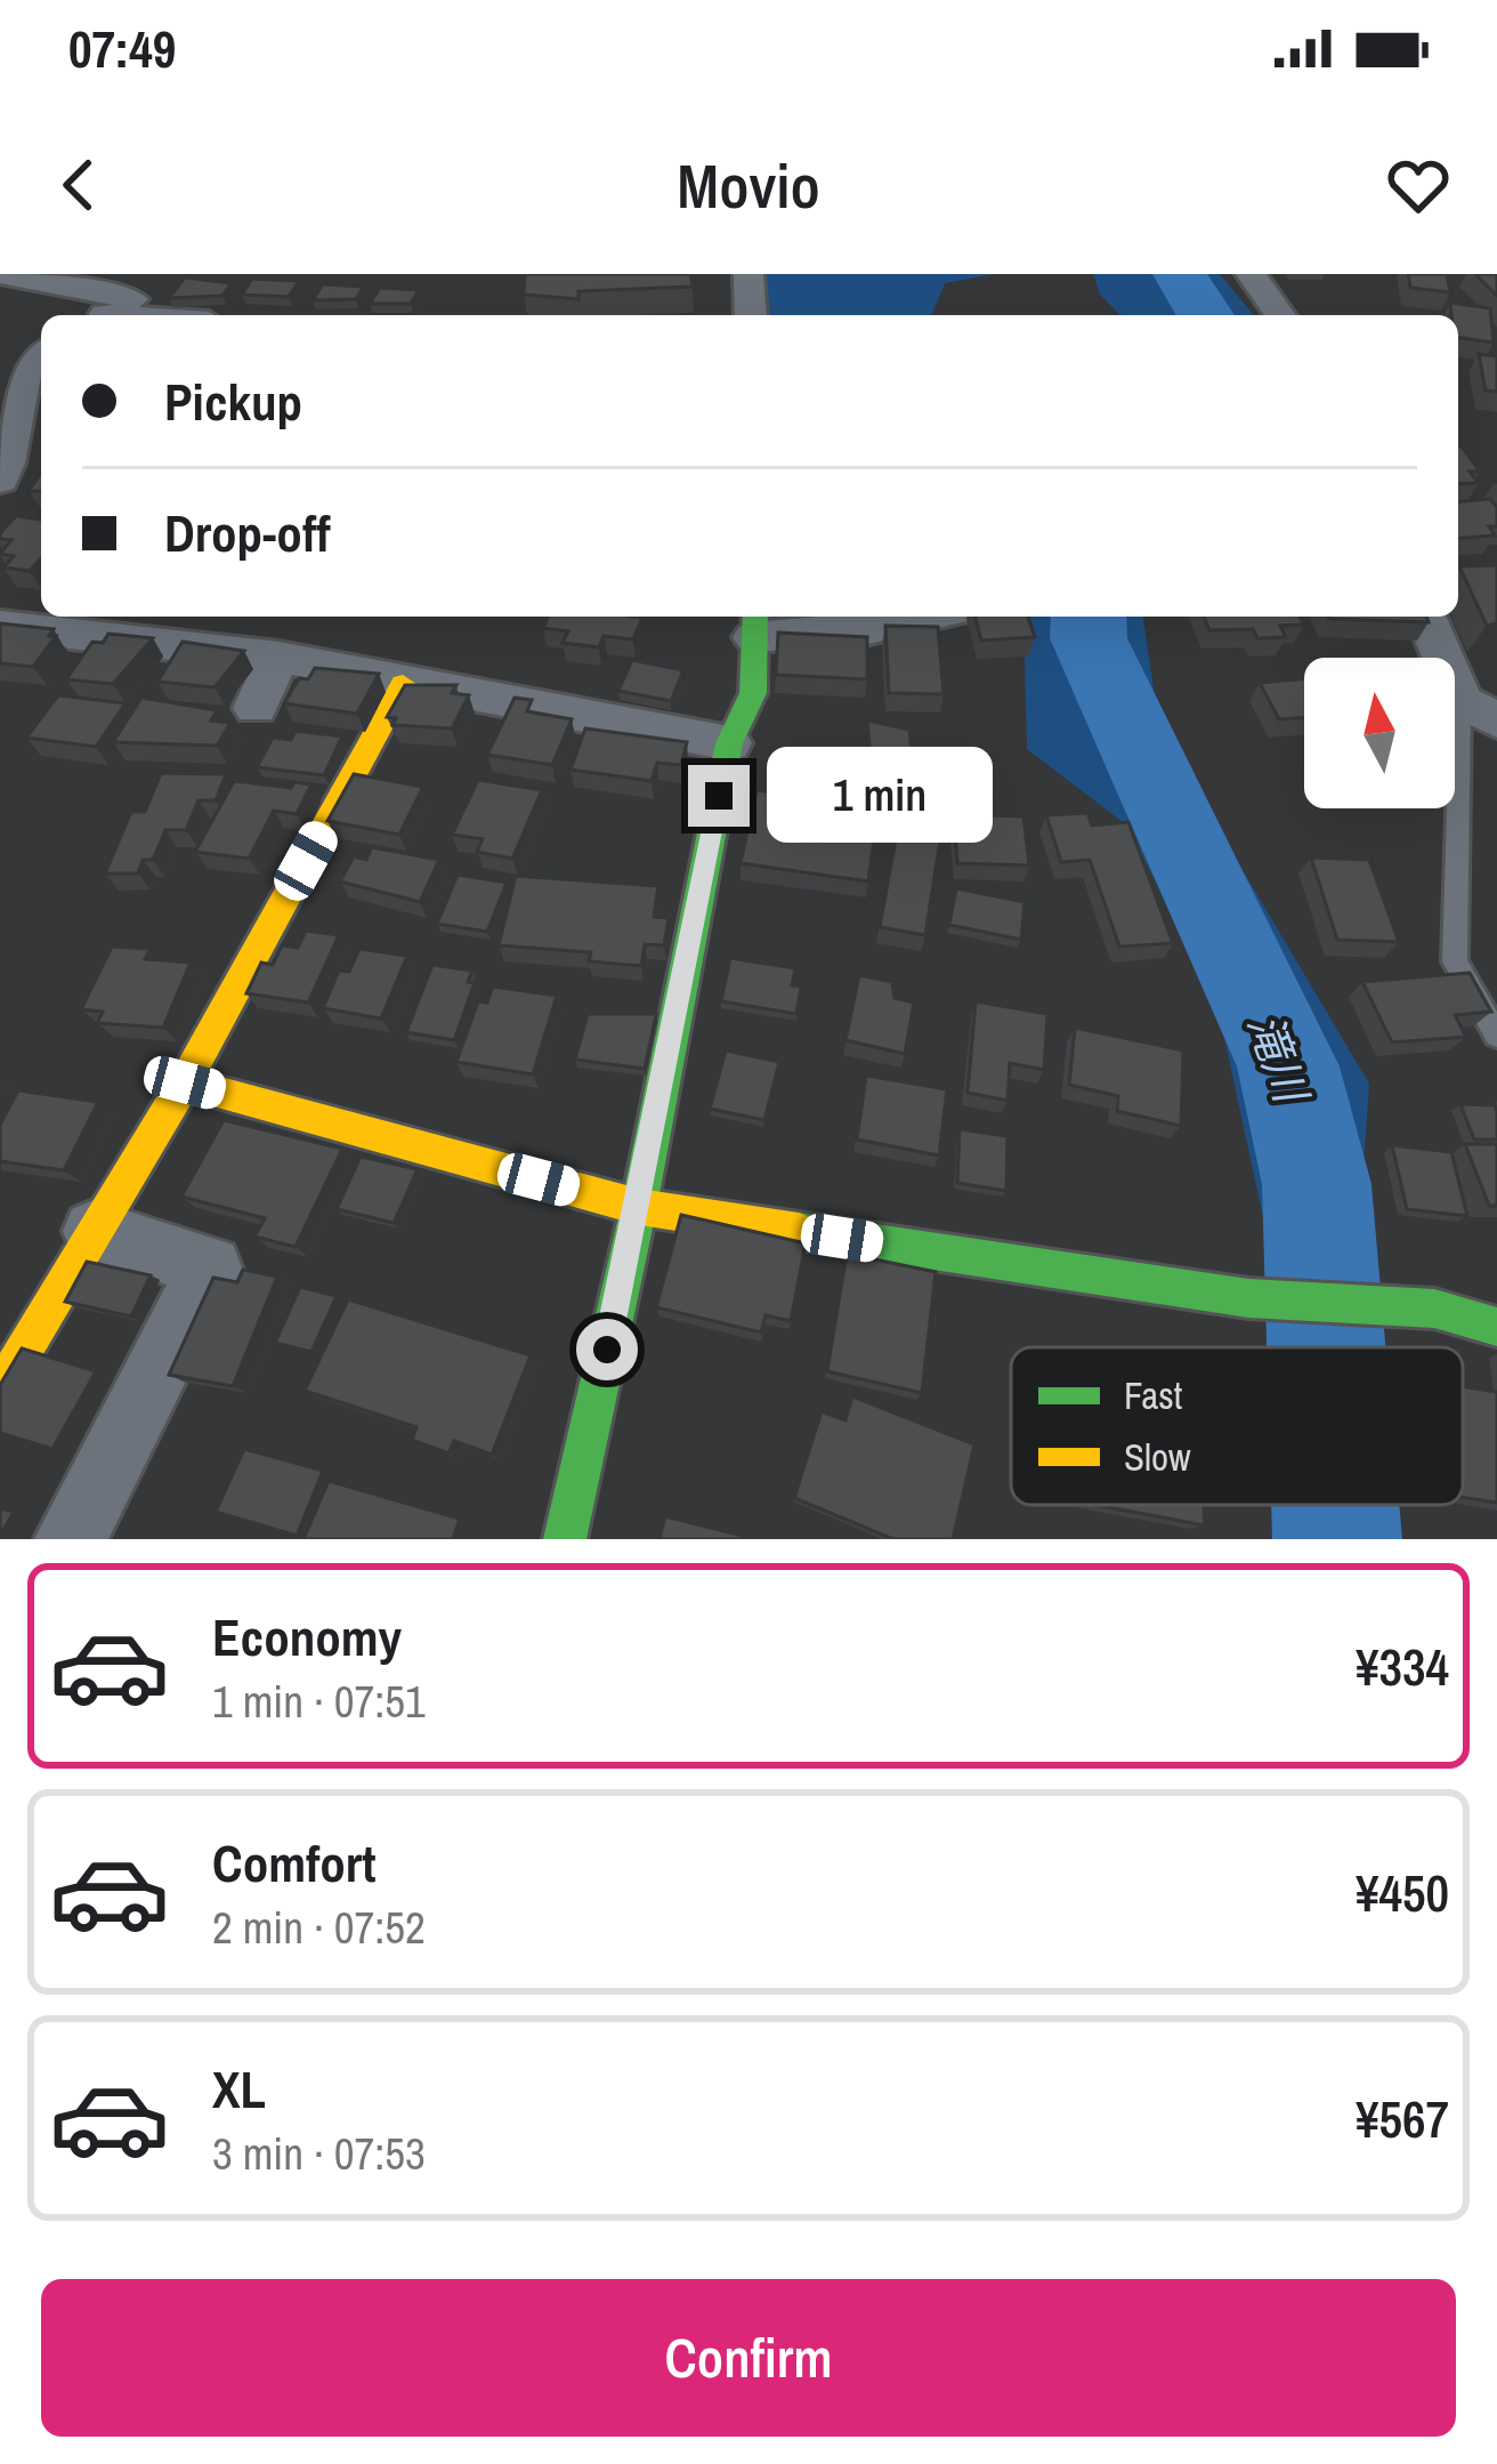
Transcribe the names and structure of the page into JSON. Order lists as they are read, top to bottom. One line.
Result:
{"water":["滝川"],"legend":["Fast","Slow"],"north":"top","page":{"status":"07:49","header":"Movio","banner":["Pickup","Drop-off"],"bubble":"1 min","list":[{"name":"Economy","note":"1 min · 07:51","value":"¥334"},{"name":"Comfort","note":"2 min · 07:52","value":"¥450"},{"name":"XL","note":"3 min · 07:53","value":"¥567"}],"buttons":"Confirm"}}
